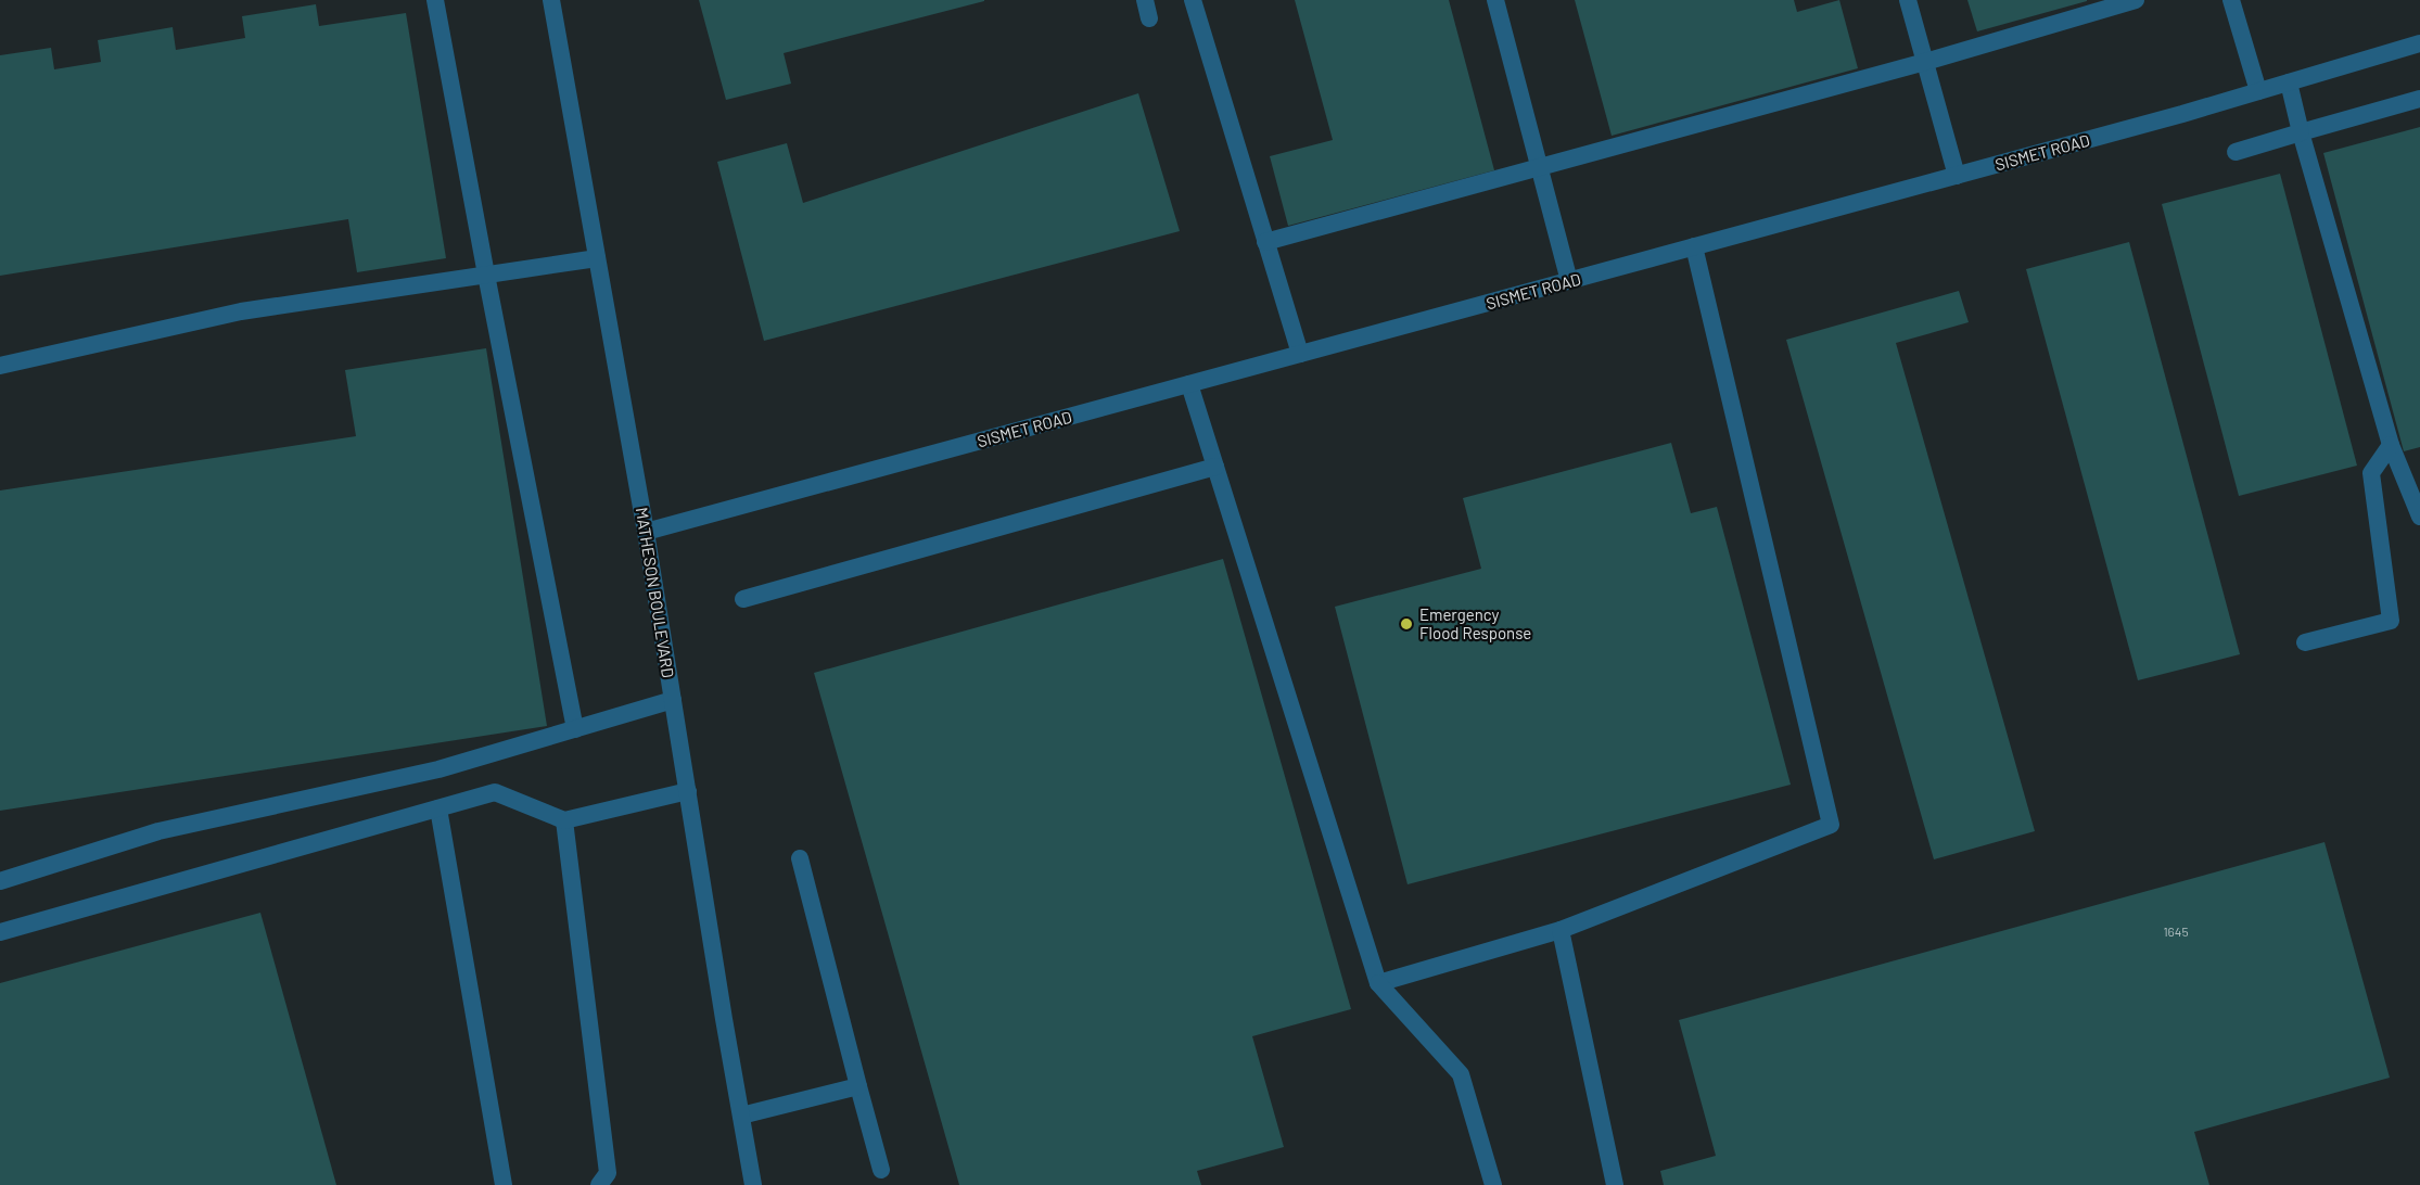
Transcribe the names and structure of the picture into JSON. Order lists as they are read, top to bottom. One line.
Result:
{"streets":{"street":["SISMET ROAD","MATHESON BOULEVARD"]},"crossings":[["SISMET ROAD","MATHESON BOULEVARD"]],"places":["Emergency Flood Response"],"house_numbers":["1645"]}
